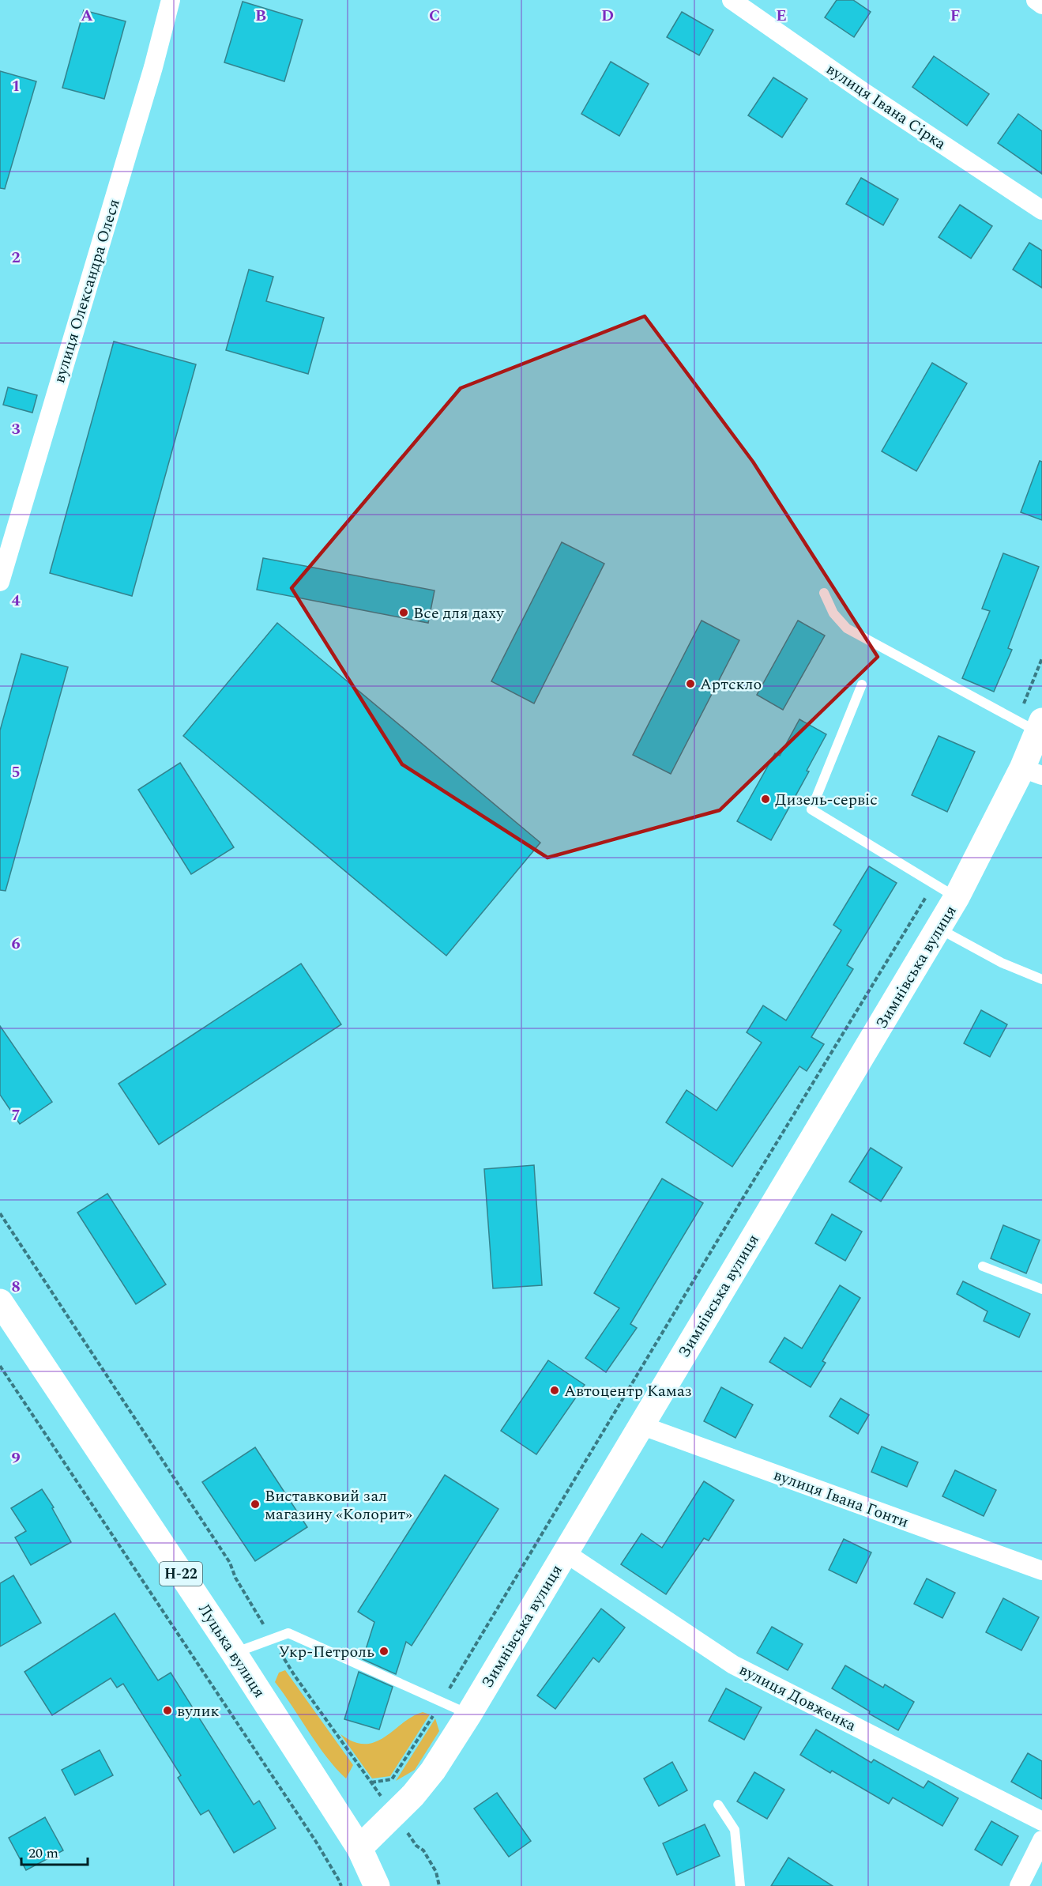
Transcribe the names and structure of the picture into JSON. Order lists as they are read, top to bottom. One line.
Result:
{"streets":{"main road":["Зимнівська вулиця","Н-22","Луцька вулиця"],"street":["вулиця Івана Сірка","вулиця Олександра Олеся","вулиця Івана Гонти","вулиця Довженка"]},"crossings":[["Зимнівська вулиця","вулиця Івана Гонти"],["Зимнівська вулиця","Луцька вулиця"],["Зимнівська вулиця","вулиця Довженка"]],"places":["Все для даху","Артскло","Дизель-сервіс","Автоцентр Камаз","Виставковий зал магазину «Колорит»","Укр-Петроль","вулик"],"scale_bar":"20 m","grid":{"columns":["A","B","C","D","E","F"],"rows":["1","2","3","4","5","6","7","8","9"]}}
